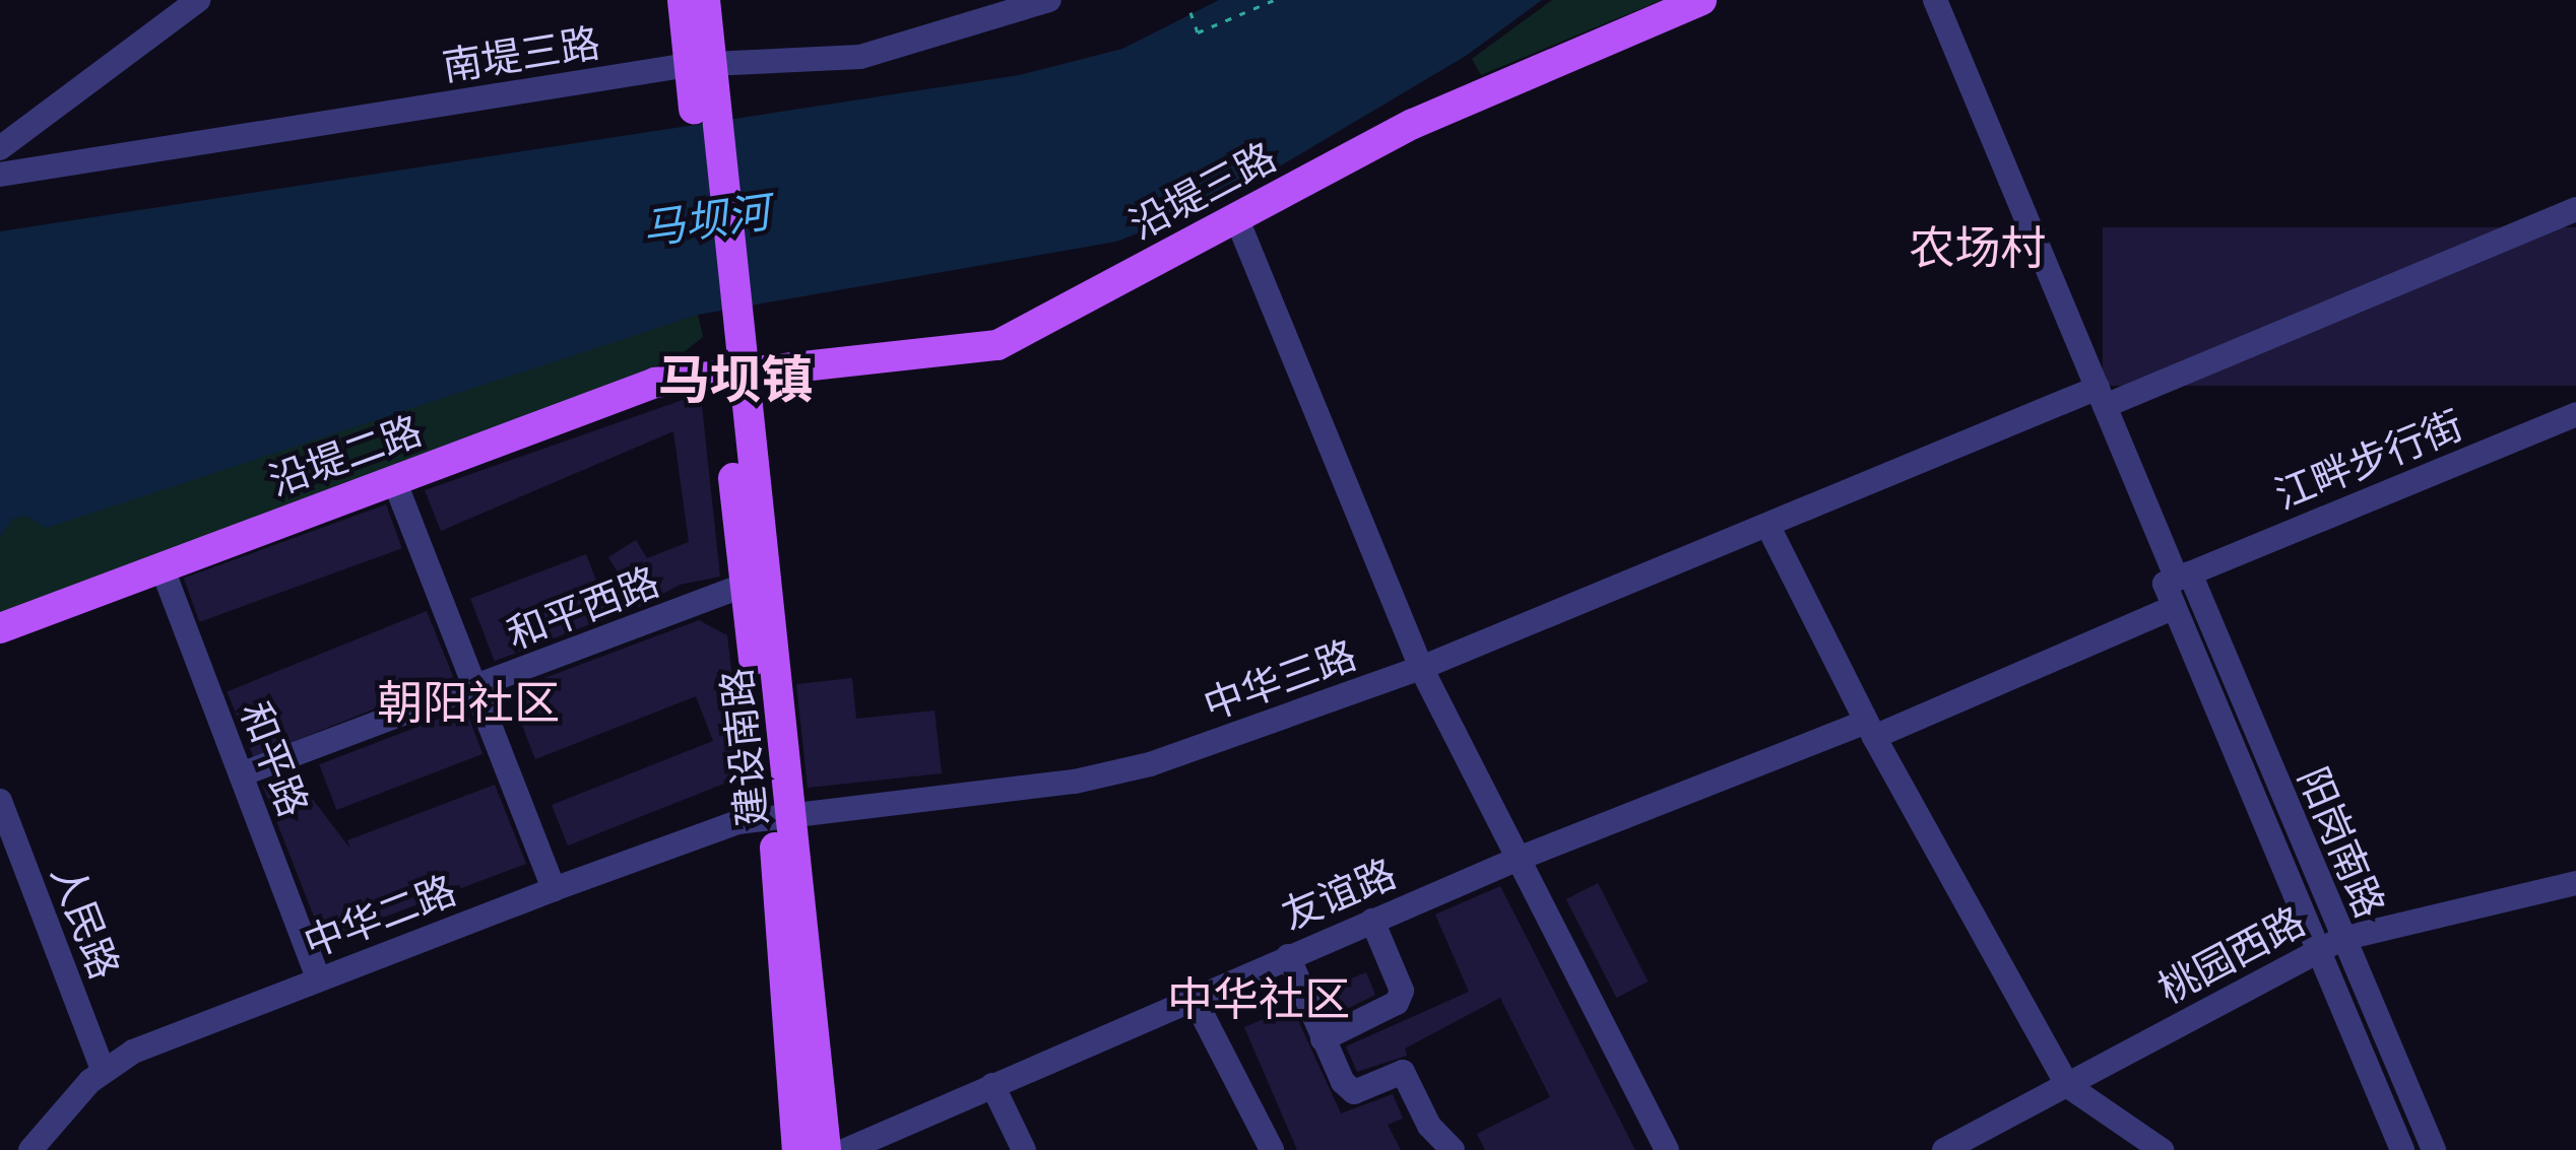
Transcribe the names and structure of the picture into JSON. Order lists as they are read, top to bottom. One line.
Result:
{"streets":{"main road":["沿堤三路","沿堤二路","建设南路"],"street":["南堤三路","江畔步行街","和平西路","中华三路","和平路","阳岗南路","友谊路","中华二路","人民路","桃园西路"]},"crossings":[["南堤三路","建设南路"],["沿堤三路","沿堤二路"],["沿堤三路","建设南路"],["沿堤二路","建设南路"],["沿堤二路","和平路"],["江畔步行街","阳岗南路"],["和平西路","建设南路"],["和平西路","和平路"],["中华三路","建设南路"],["中华三路","阳岗南路"],["中华三路","中华二路"],["建设南路","中华二路"],["和平路","中华二路"],["阳岗南路","友谊路"],["阳岗南路","桃园西路"],["中华二路","人民路"]],"districts":["农场村","马坝镇","朝阳社区","中华社区"],"water":["马坝河"]}
